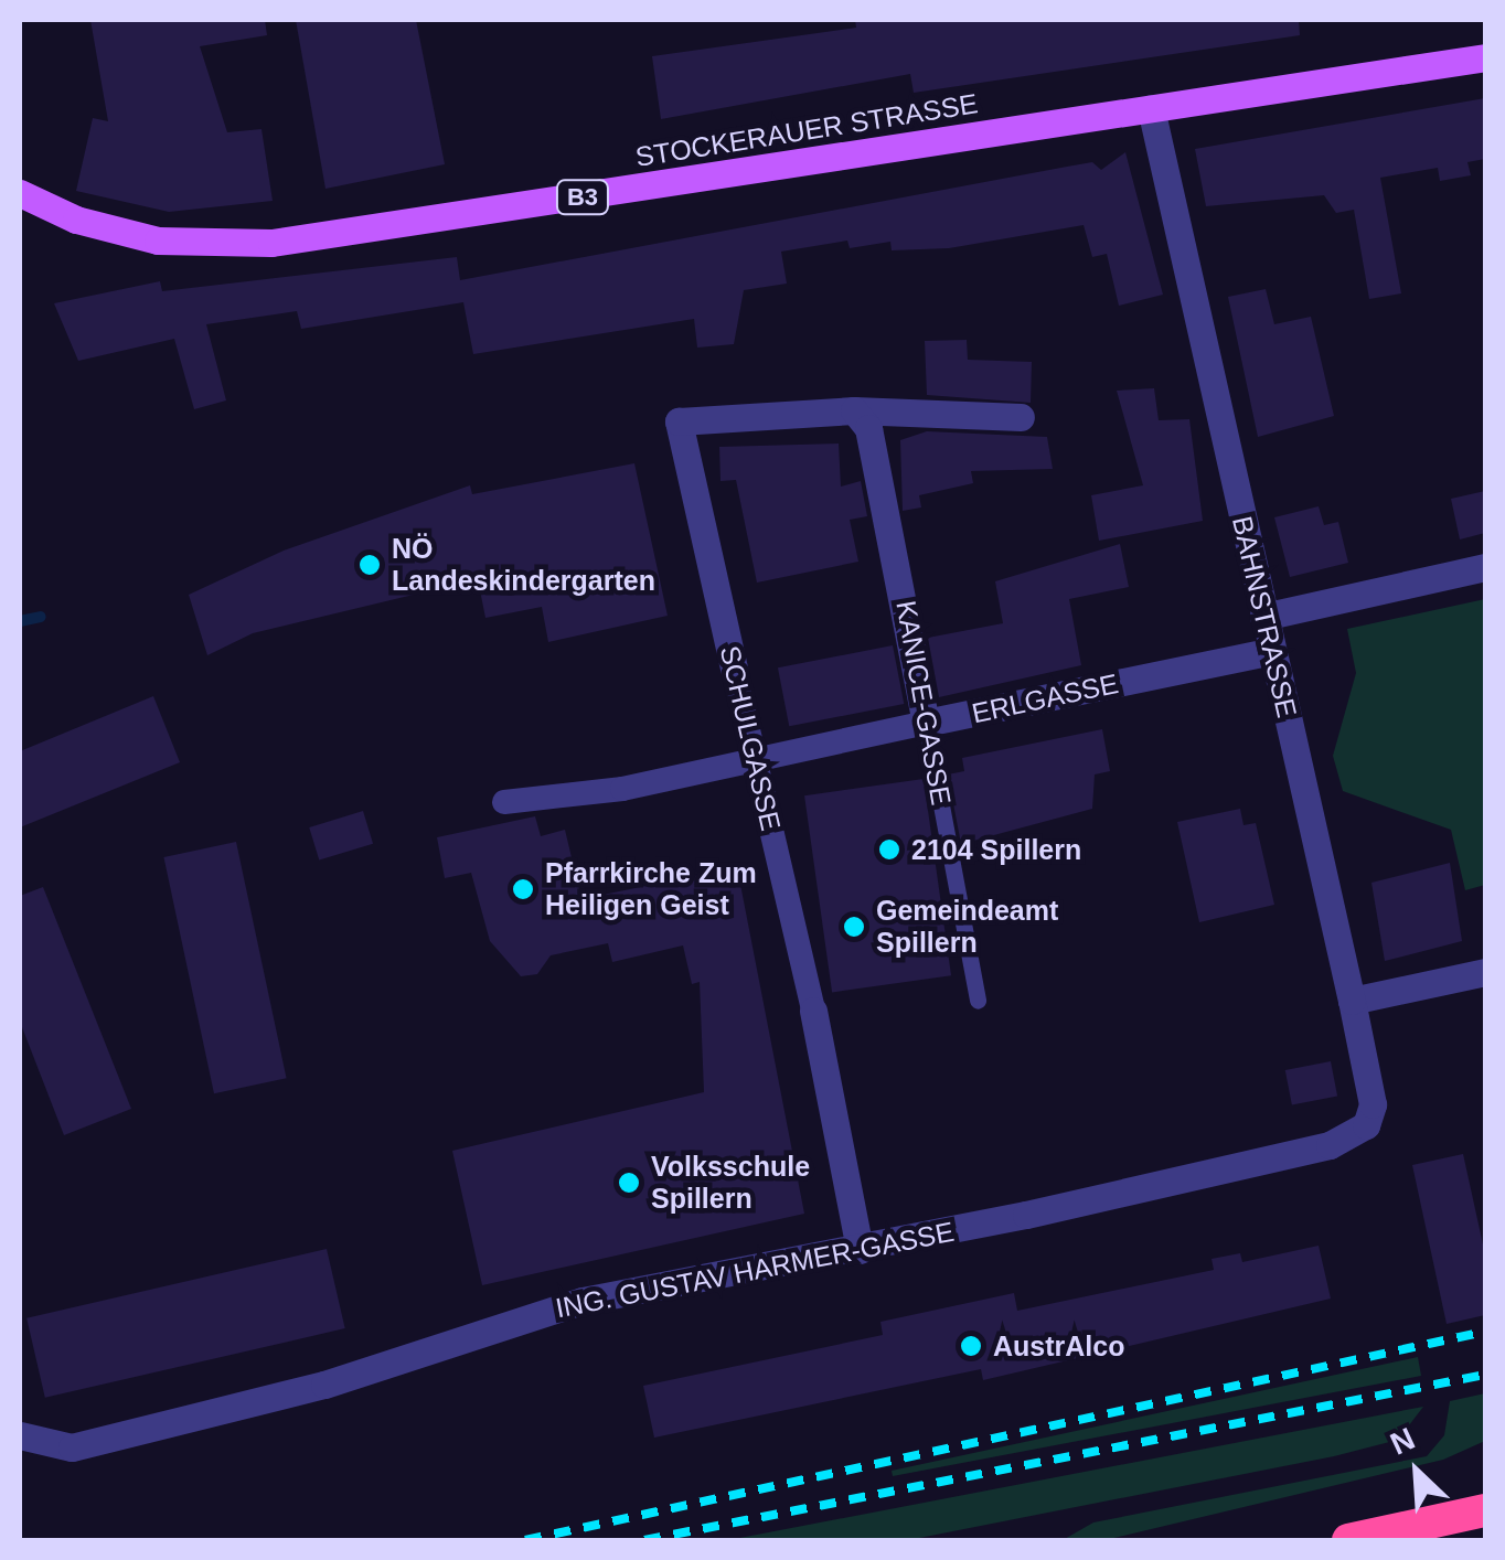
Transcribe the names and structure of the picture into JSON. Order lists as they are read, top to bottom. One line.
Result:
{"streets":{"main road":["STOCKERAUER STRASSE","B3"],"street":["BAHNSTRASSE","ERLGASSE","KANICE-GASSE","SCHULGASSE","ING. GUSTAV HARMER-GASSE"]},"crossings":[["STOCKERAUER STRASSE","B3"],["STOCKERAUER STRASSE","BAHNSTRASSE"],["B3","BAHNSTRASSE"],["BAHNSTRASSE","ERLGASSE"],["BAHNSTRASSE","ING. GUSTAV HARMER-GASSE"],["ERLGASSE","KANICE-GASSE"],["ERLGASSE","SCHULGASSE"],["KANICE-GASSE","SCHULGASSE"],["SCHULGASSE","ING. GUSTAV HARMER-GASSE"]],"places":["NÖ Landeskindergarten","2104 Spillern","Pfarrkirche Zum Heiligen Geist","Gemeindeamt Spillern","Volksschule Spillern","AustrAlco"],"north":"top left"}
